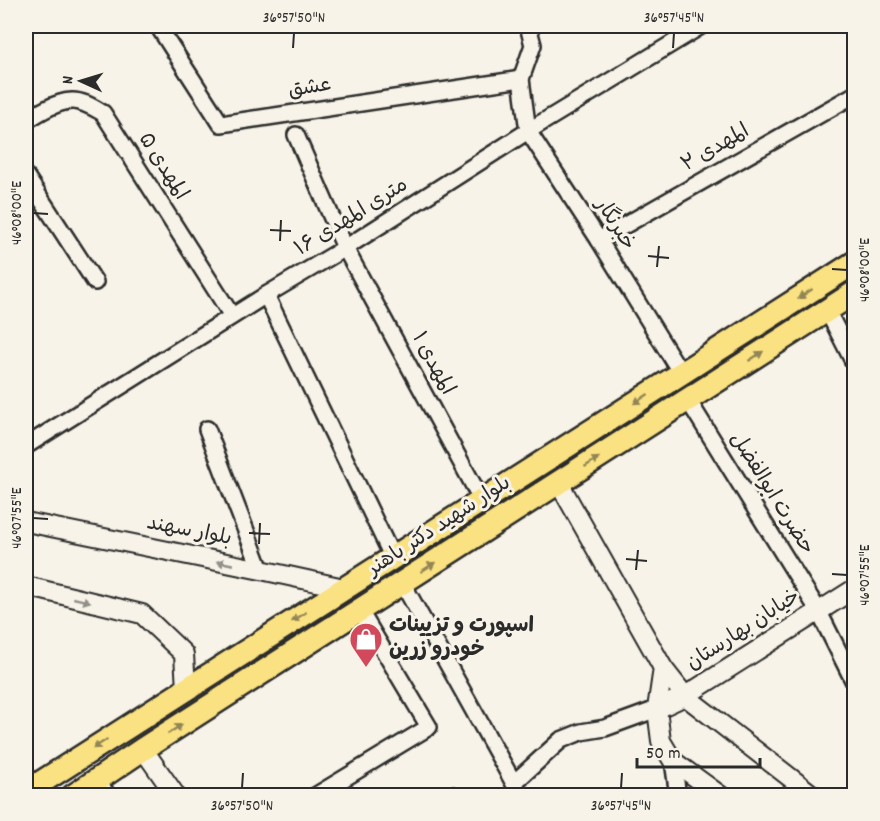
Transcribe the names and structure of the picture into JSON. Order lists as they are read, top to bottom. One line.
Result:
{"streets":{"main road":["بلوار شهید دکتر باهنر"],"street":["عشق","المهدی ۲","المهدی ۵","۱۶ متری المهدی","خبرنگار","المهدی ۱","حضرت ابوالفضل","بلوار سهند","خیابان بهارستان"]},"crossings":[["المهدی ۲","خبرنگار"],["المهدی ۵","۱۶ متری المهدی"],["۱۶ متری المهدی","خبرنگار"],["۱۶ متری المهدی","المهدی ۱"],["خبرنگار","بلوار شهید دکتر باهنر"],["المهدی ۱","بلوار شهید دکتر باهنر"],["حضرت ابوالفضل","بلوار شهید دکتر باهنر"],["حضرت ابوالفضل","خیابان بهارستان"],["بلوار شهید دکتر باهنر","بلوار سهند"]],"one_way":["بلوار سهند"],"places":{"shop":["اسپورت و تزیینات خودرو زرین"]},"scale_bar":"50 m","north":"left","coordinates":["36°57'50\"N","36°57'45\"N","46°08'00\"E","46°07'55\"E"]}
